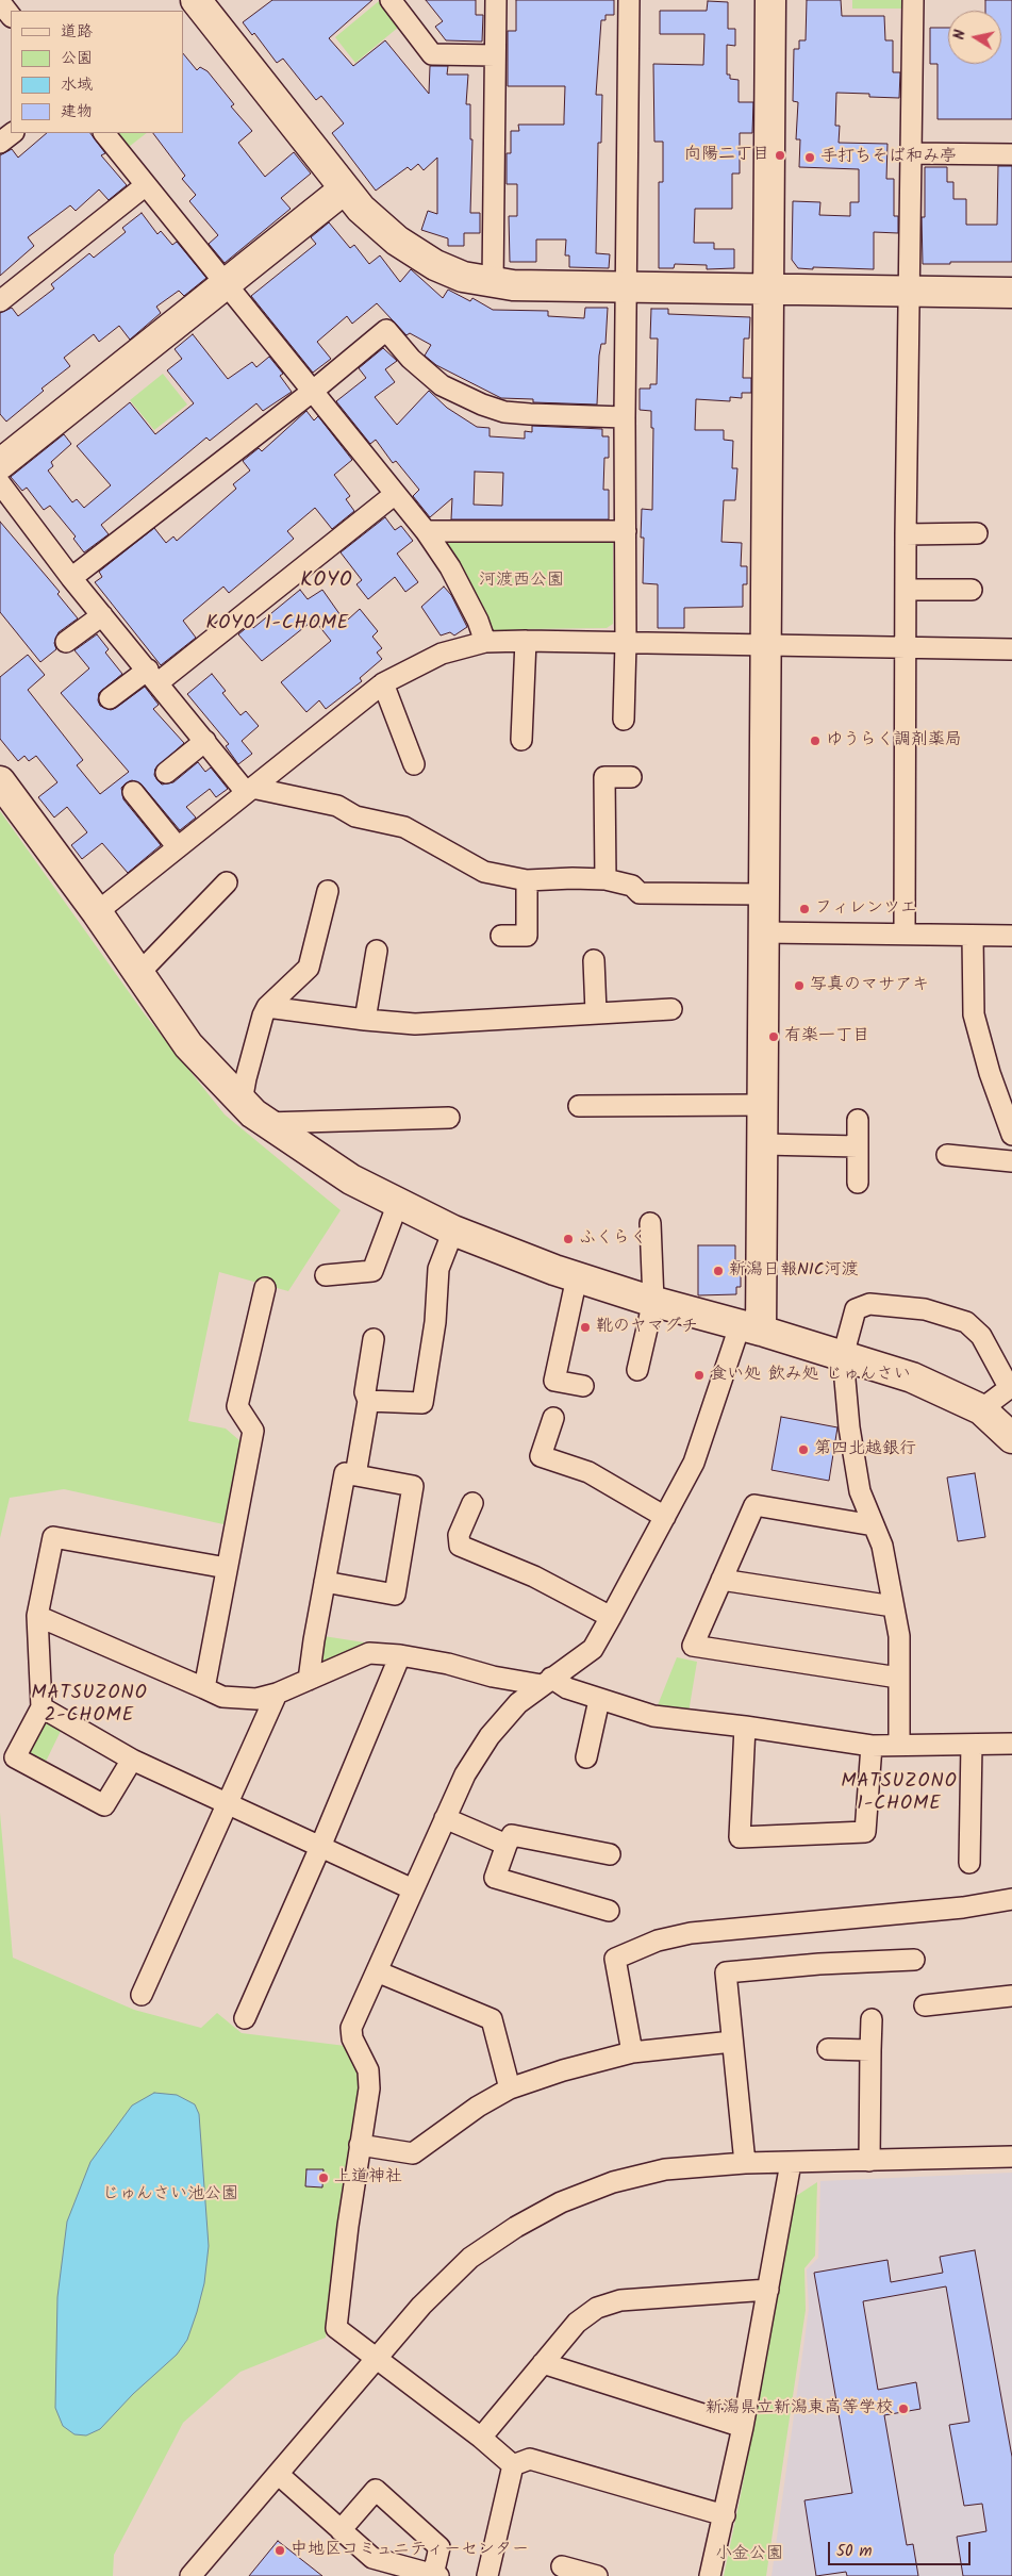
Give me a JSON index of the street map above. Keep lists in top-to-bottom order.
{
  "districts": [
    "KOYO",
    "KOYO 1-CHOME",
    "MATSUZONO 2-CHOME",
    "MATSUZONO 1-CHOME"
  ],
  "parks": ["河渡西公園", "じゅんさい池公園", "小金公園"],
  "places": [
    "向陽二丁目",
    "手打ちそば和み亭",
    "ゆうらく調剤薬局",
    "フィレンツエ",
    "写真のマサアキ",
    "有楽一丁目",
    "ふくらく",
    "新潟日報NIC河渡",
    "靴のヤマグチ",
    "食い処 飲み処 じゅんさい",
    "第四北越銀行",
    "上道神社",
    "新潟県立新潟東高等学校",
    "中地区コミュニティーセンター"
  ],
  "legend": [
    "道路",
    "公園",
    "水域",
    "建物"
  ],
  "scale_bar": "50 m",
  "north": "left"
}
